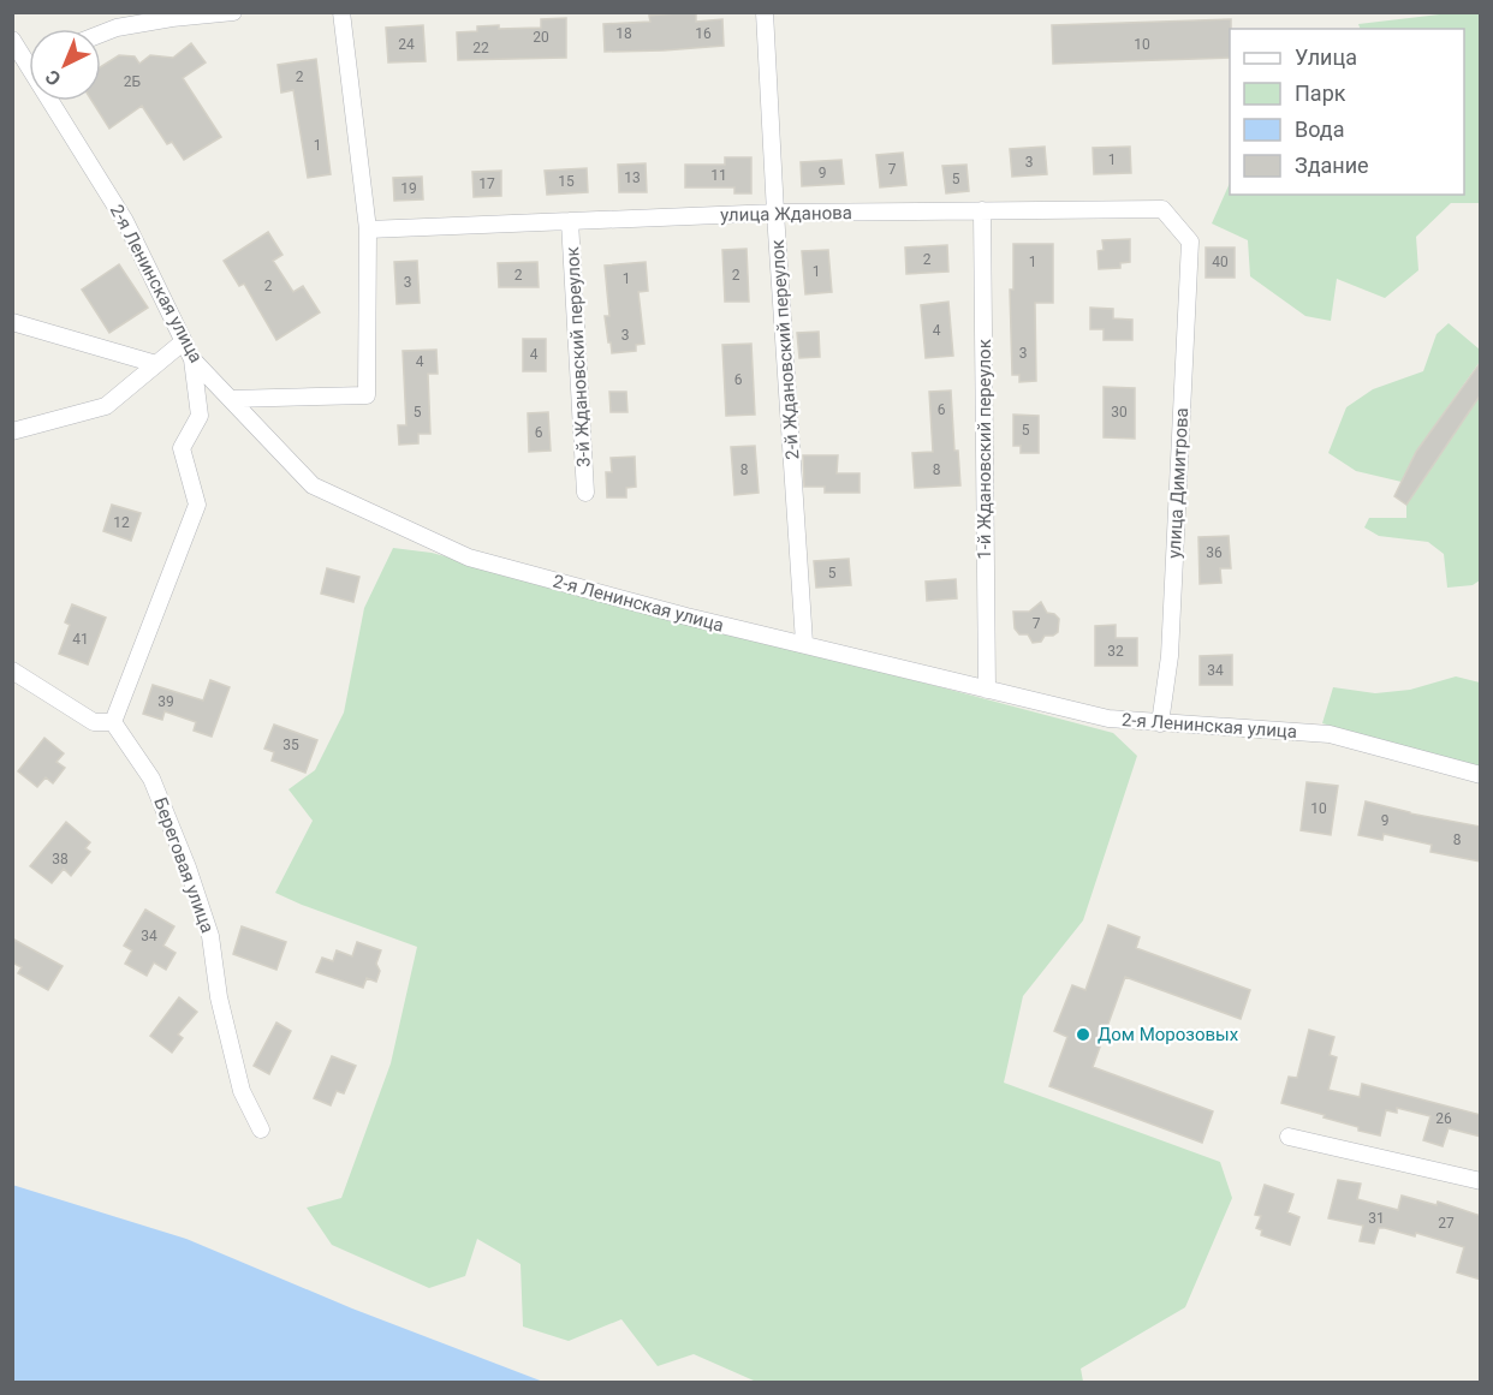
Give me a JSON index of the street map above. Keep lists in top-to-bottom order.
{
  "streets": {
    "street": [
      "улица Жданова",
      "2-я Ленинская улица",
      "2-й Ждановский переулок",
      "3-й Ждановский переулок",
      "1-й Ждановский переулок",
      "улица Димитрова",
      "Береговая улица"
    ]
  },
  "crossings": [
    ["улица Жданова", "2-й Ждановский переулок"],
    ["улица Жданова", "3-й Ждановский переулок"],
    ["улица Жданова", "1-й Ждановский переулок"],
    ["улица Жданова", "улица Димитрова"],
    ["2-я Ленинская улица", "2-й Ждановский переулок"],
    ["2-я Ленинская улица", "1-й Ждановский переулок"],
    ["2-я Ленинская улица", "улица Димитрова"]
  ],
  "places": ["Дом Морозовых"],
  "house_numbers": [
    "18",
    "16",
    "20",
    "24",
    "10",
    "22",
    "2",
    "2Б",
    "1",
    "1",
    "3",
    "7",
    "9",
    "11",
    "13",
    "5",
    "15",
    "17",
    "19",
    "2",
    "1",
    "40",
    "1",
    "2",
    "2",
    "1",
    "3",
    "2",
    "4",
    "3",
    "3",
    "4",
    "4",
    "6",
    "6",
    "5",
    "30",
    "5",
    "6",
    "8",
    "8",
    "12",
    "36",
    "5",
    "7",
    "41",
    "32",
    "34",
    "39",
    "35",
    "10",
    "9",
    "8",
    "38",
    "34",
    "26",
    "31",
    "27"
  ],
  "legend": [
    "Улица",
    "Парк",
    "Вода",
    "Здание"
  ],
  "north": "bottom left"
}
